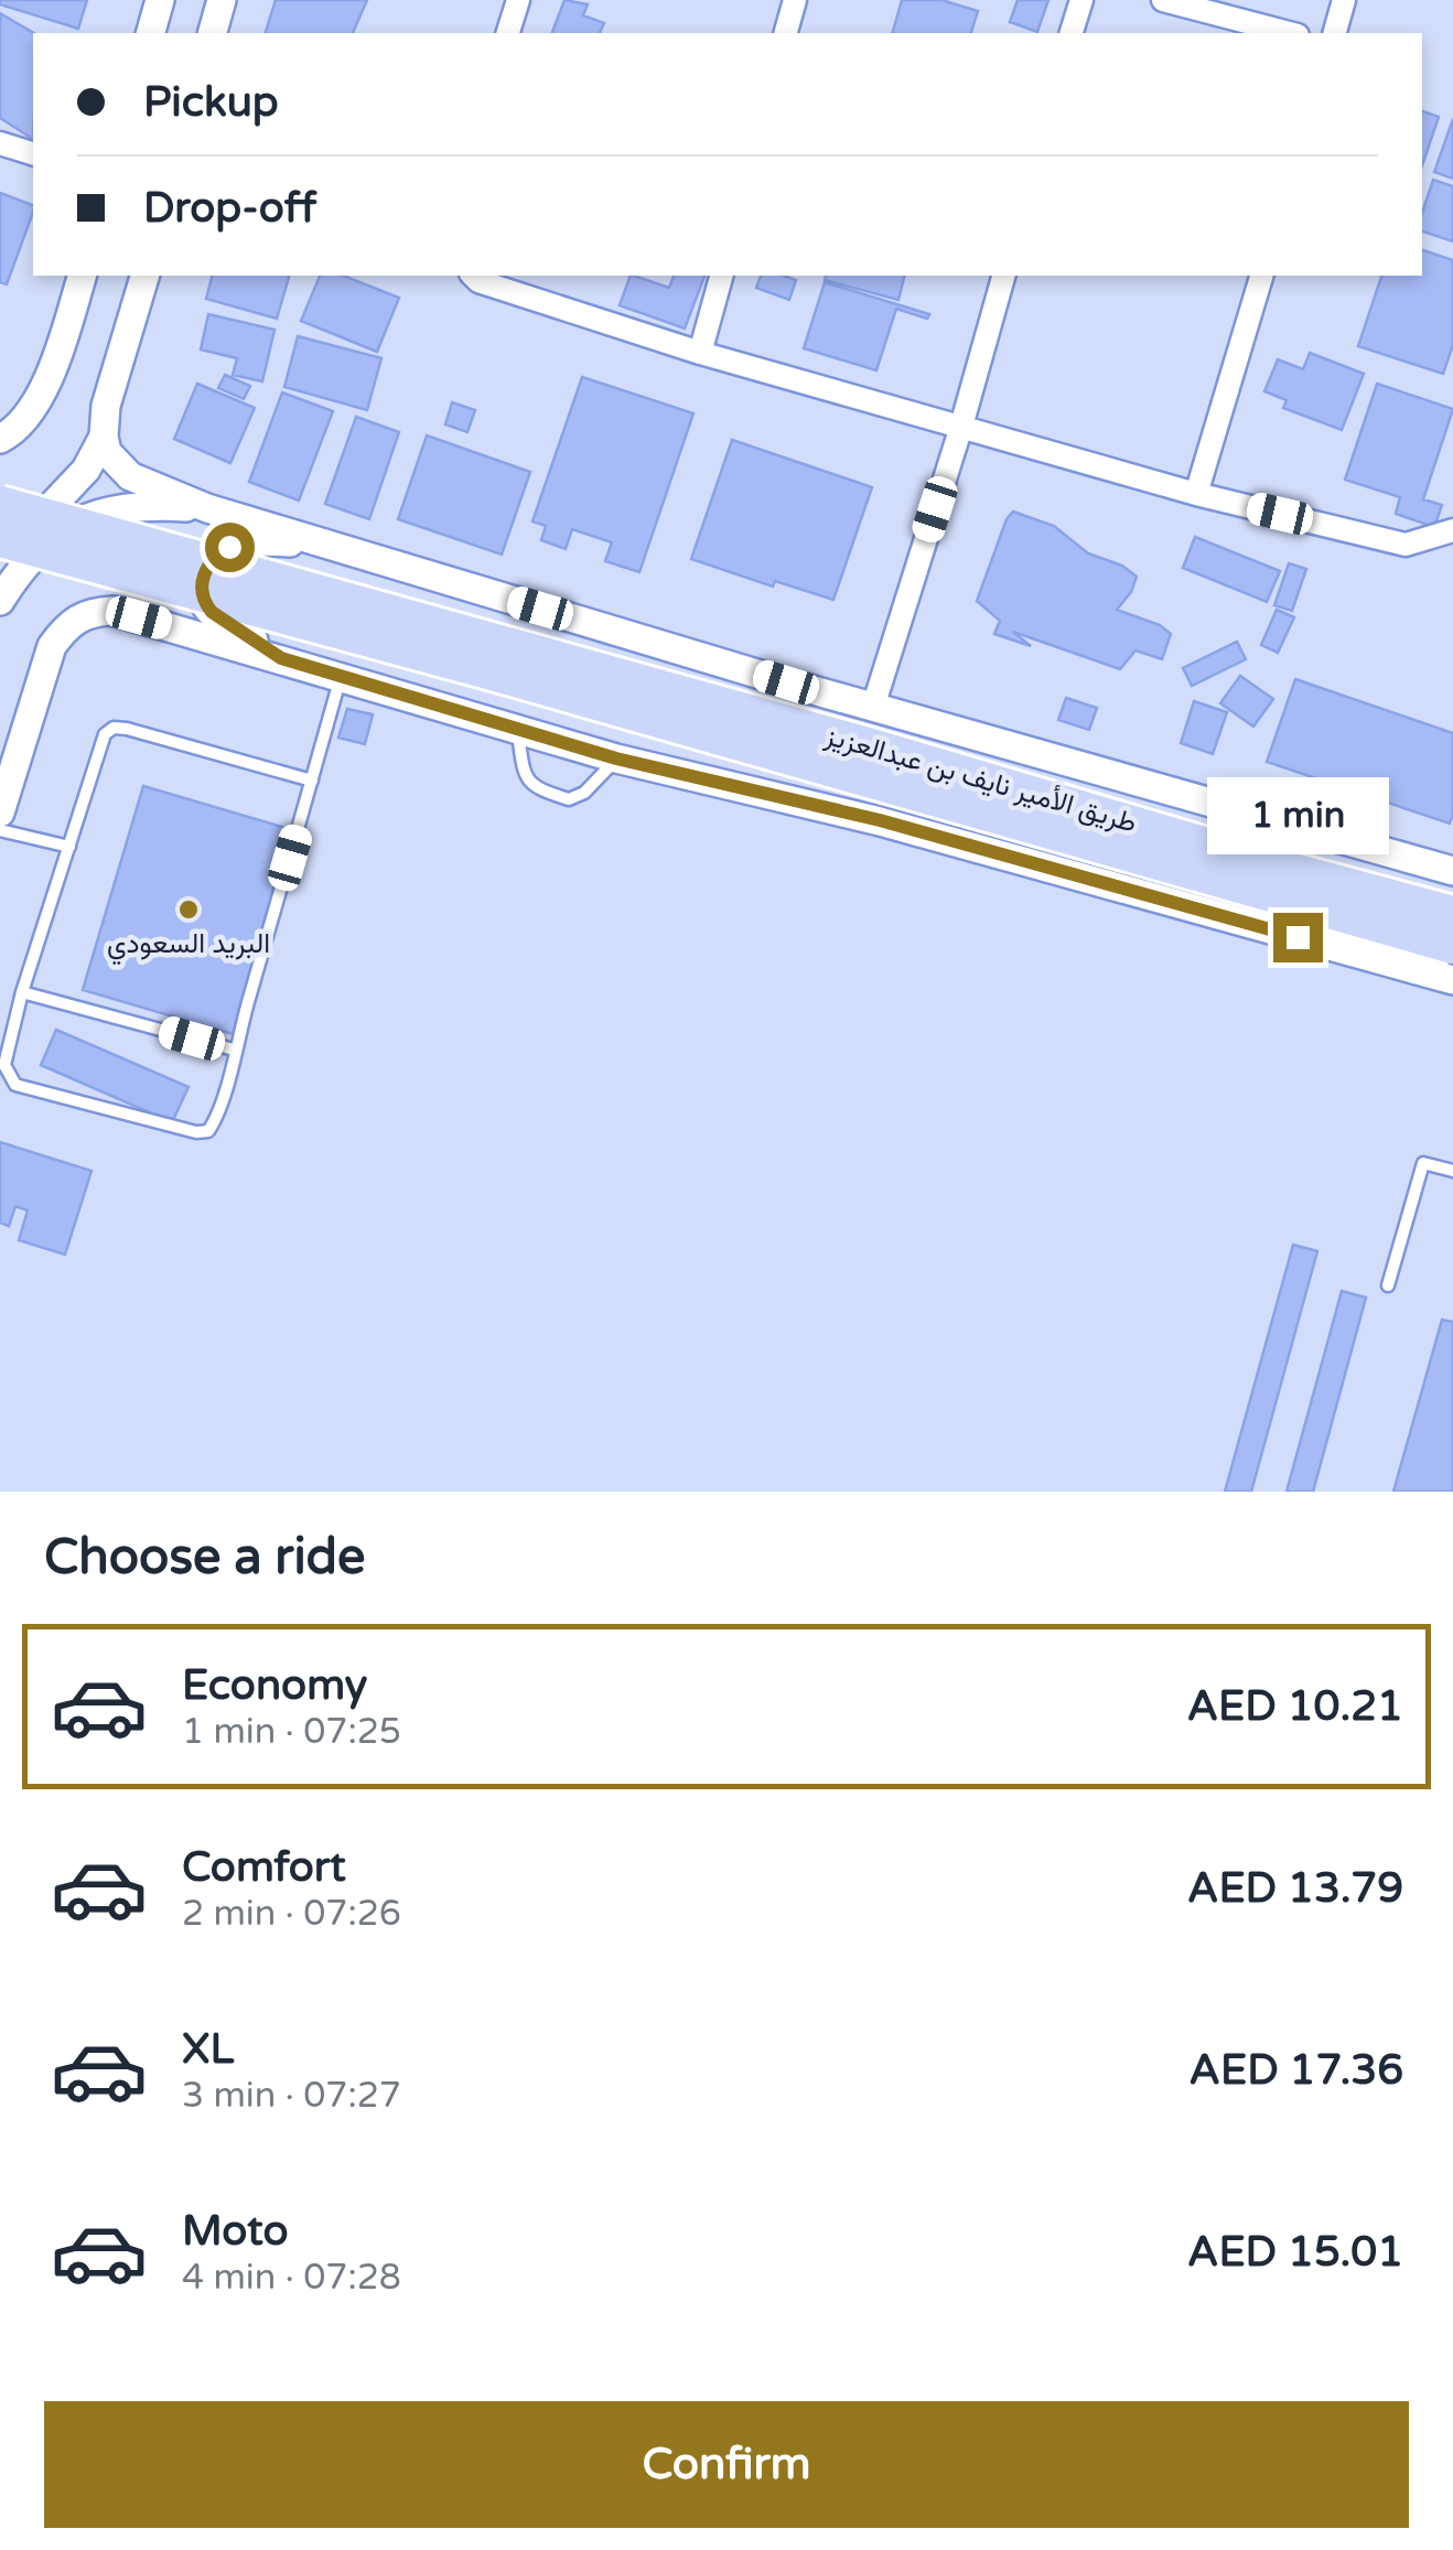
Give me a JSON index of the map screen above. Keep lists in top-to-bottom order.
{
  "streets": {
    "main road": ["طريق الأمير نايف بن عبدالعزيز"]
  },
  "places": ["البريد السعودي"],
  "page": {
    "banner": ["Pickup", "Drop-off"],
    "bubble": "1 min",
    "heading": "Choose a ride",
    "list": [
      {
        "name": "Economy",
        "note": "1 min · 07:25",
        "value": "AED 10.21"
      },
      {
        "name": "Comfort",
        "note": "2 min · 07:26",
        "value": "AED 13.79"
      },
      {
        "name": "XL",
        "note": "3 min · 07:27",
        "value": "AED 17.36"
      },
      {
        "name": "Moto",
        "note": "4 min · 07:28",
        "value": "AED 15.01"
      }
    ],
    "buttons": "Confirm"
  }
}
